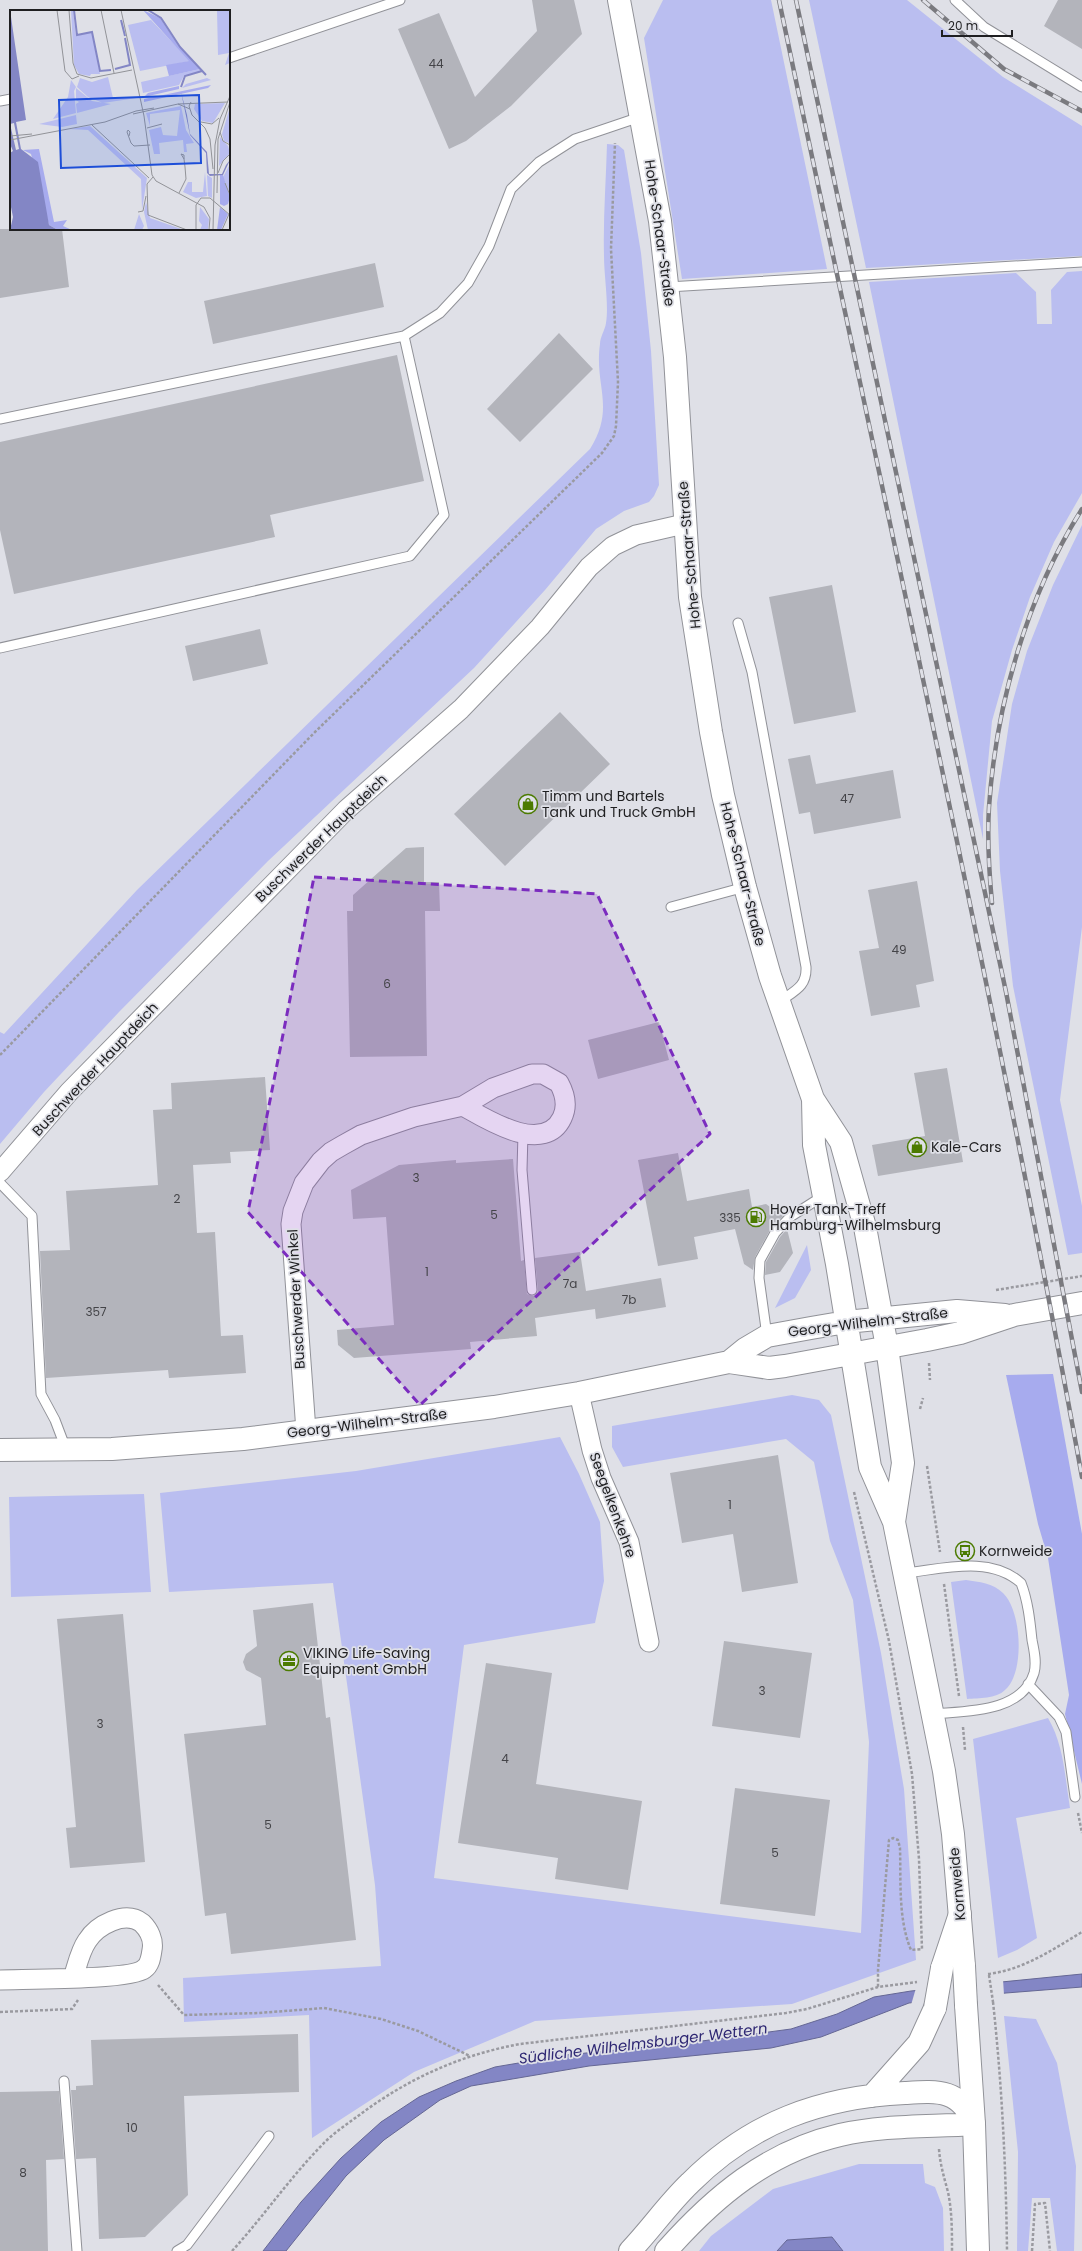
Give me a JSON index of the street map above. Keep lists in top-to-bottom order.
{
  "streets": {
    "main road": ["Hohe-Schaar-Straße", "Georg-Wilhelm-Straße", "Kornweide"],
    "street": ["Buschwerder Hauptdeich", "Buschwerder Winkel", "Seegelkenkehre"]
  },
  "crossings": [
    ["Hohe-Schaar-Straße", "Buschwerder Hauptdeich"],
    ["Hohe-Schaar-Straße", "Georg-Wilhelm-Straße"],
    ["Hohe-Schaar-Straße", "Kornweide"],
    ["Buschwerder Winkel", "Georg-Wilhelm-Straße"],
    ["Georg-Wilhelm-Straße", "Seegelkenkehre"],
    ["Georg-Wilhelm-Straße", "Kornweide"]
  ],
  "water": ["Südliche Wilhelmsburger Wettern"],
  "places": {
    "shop": ["Timm und Bartels Tank und Truck GmbH", "Kale-Cars"],
    "fuel station": ["Hoyer Tank-Treff Hamburg-Wilhelmsburg"],
    "bus stop": ["Kornweide"],
    "office": ["VIKING Life-Saving Equipment GmbH"]
  },
  "house_numbers": [
    "44",
    "47",
    "49",
    "6",
    "3",
    "2",
    "5",
    "335",
    "1",
    "7a",
    "7b",
    "357",
    "1",
    "3",
    "3",
    "4",
    "5",
    "5",
    "10",
    "8"
  ],
  "scale_bar": "20 m"
}
